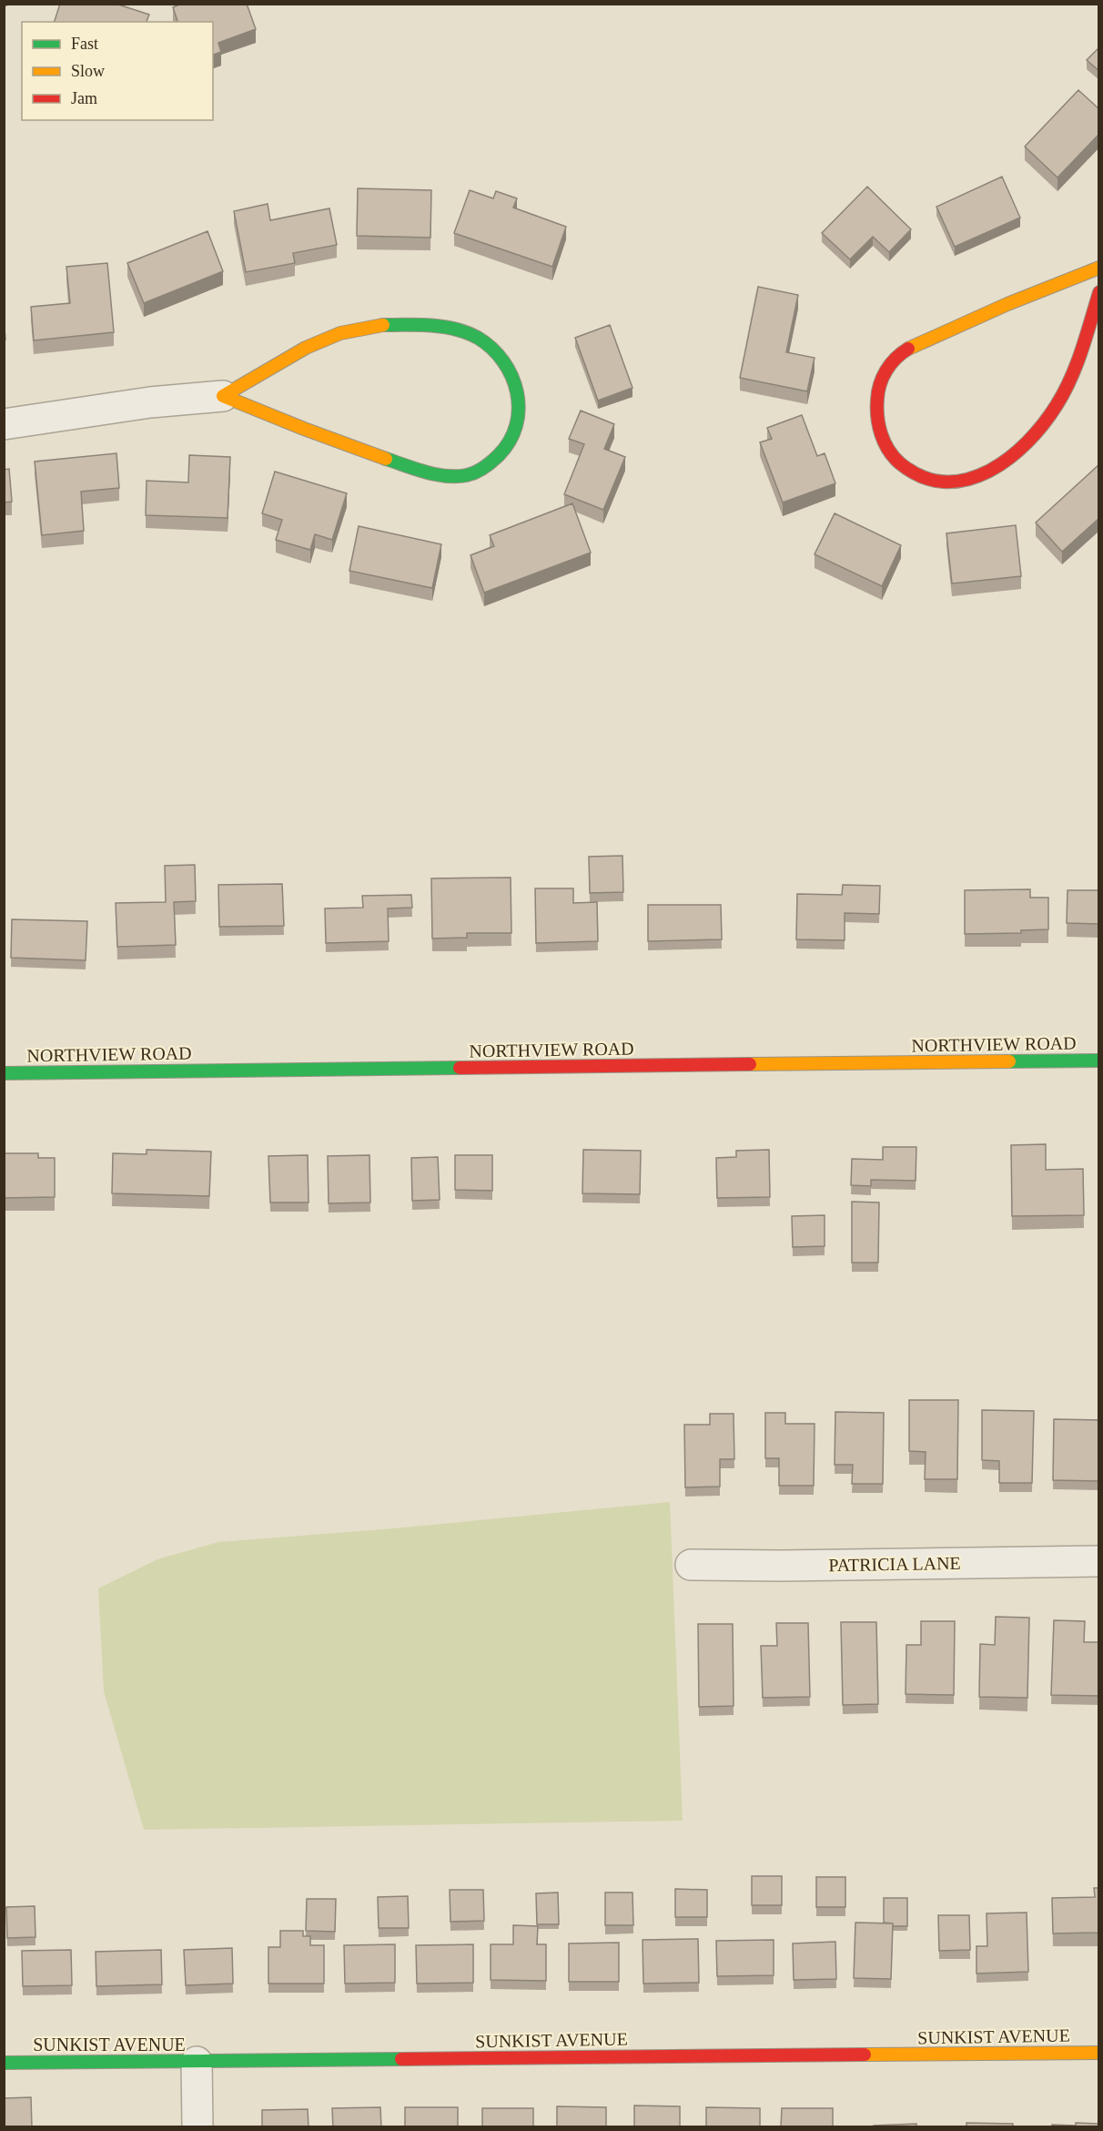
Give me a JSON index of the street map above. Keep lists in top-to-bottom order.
{
  "streets": {
    "street": ["NORTHVIEW ROAD", "PATRICIA LANE", "SUNKIST AVENUE"]
  },
  "legend": ["Fast", "Slow", "Jam"]
}
